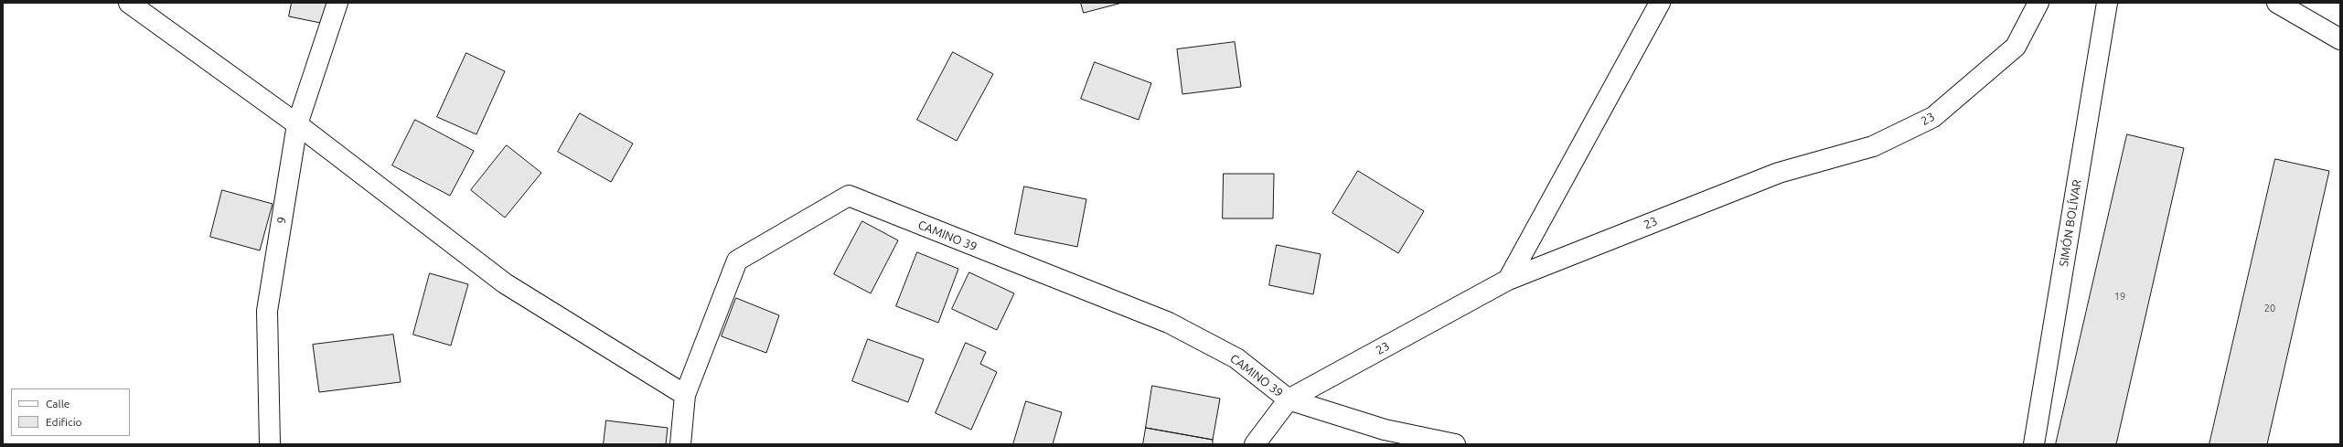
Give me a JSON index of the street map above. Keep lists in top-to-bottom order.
{
  "streets": {
    "street": [
      "23",
      "9",
      "SIMÓN BOLÍVAR",
      "CAMINO 39"
    ]
  },
  "crossings": [
    ["23", "CAMINO 39"]
  ],
  "house_numbers": ["19", "20"],
  "legend": ["Calle", "Edificio"]
}
